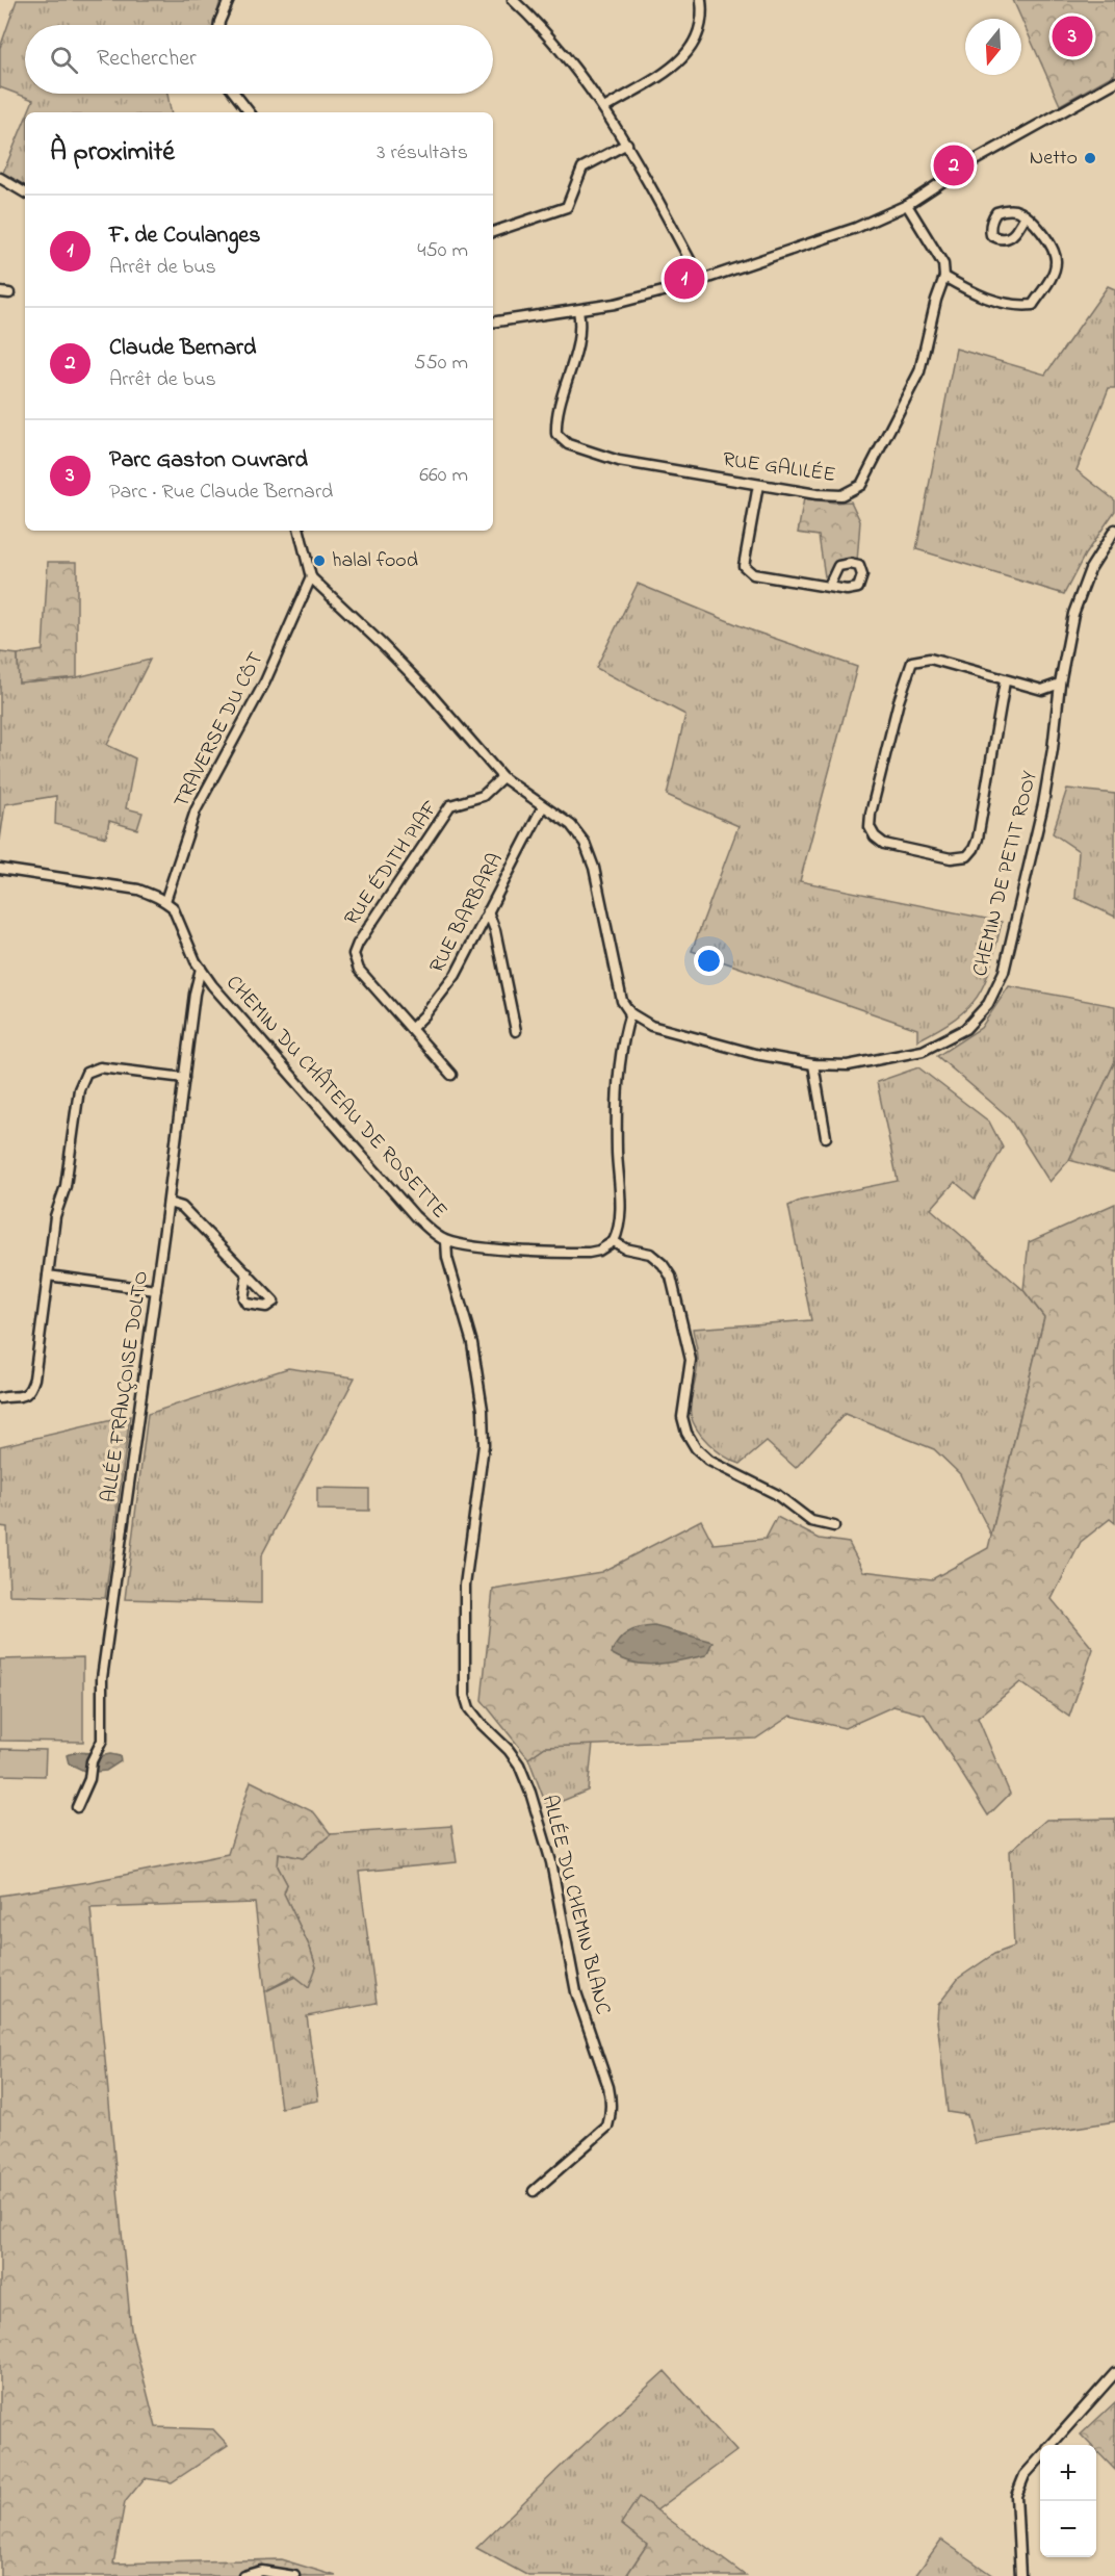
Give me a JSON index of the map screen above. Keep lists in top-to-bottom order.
{
  "streets": {
    "street": [
      "RUE GALILÉE",
      "TRAVERSE DU CÔT",
      "RUE ÉDITH PIAF",
      "CHEMIN DE PETIT ROOY",
      "RUE BARBARA",
      "CHEMIN DU CHÂTEAU DE ROSETTE",
      "ALLÉE FRANÇOISE DOLTO",
      "ALLÉE DU CHEMIN BLANC"
    ]
  },
  "crossings": [
    ["TRAVERSE DU CÔT", "CHEMIN DU CHÂTEAU DE ROSETTE"],
    ["RUE ÉDITH PIAF", "RUE BARBARA"],
    ["CHEMIN DU CHÂTEAU DE ROSETTE", "ALLÉE FRANÇOISE DOLTO"],
    ["CHEMIN DU CHÂTEAU DE ROSETTE", "ALLÉE DU CHEMIN BLANC"]
  ],
  "places": ["Netto", "halal food"],
  "north": "bottom",
  "page": {
    "pins": ["3", "2", "1"],
    "search": "Rechercher",
    "heading": ["À proximité", "3 résultats"],
    "list": [
      {
        "mark": "1",
        "name": "F. de Coulanges",
        "note": "Arrêt de bus",
        "value": "450 m"
      },
      {
        "mark": "2",
        "name": "Claude Bernard",
        "note": "Arrêt de bus",
        "value": "550 m"
      },
      {
        "mark": "3",
        "name": "Parc Gaston Ouvrard",
        "note": "Parc · Rue Claude Bernard",
        "value": "660 m"
      }
    ],
    "map_buttons": ["+", "−"]
  }
}
